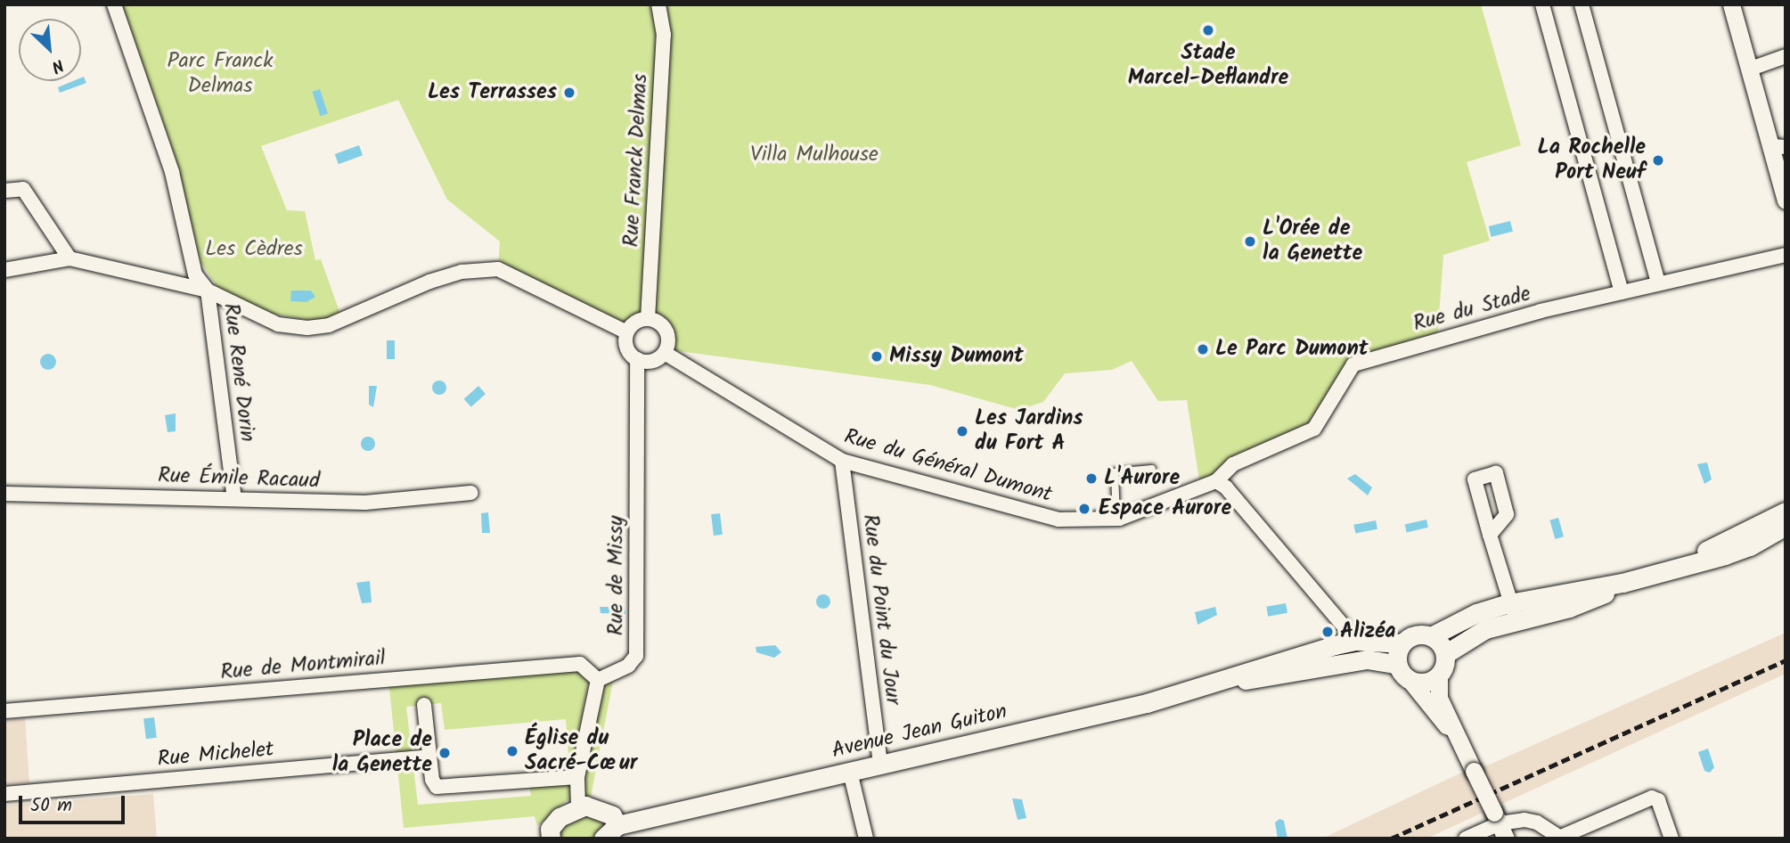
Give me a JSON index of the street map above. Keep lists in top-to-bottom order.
{
  "streets": {
    "main road": ["Avenue Jean Guiton"],
    "street": [
      "Rue Franck Delmas",
      "Rue du Stade",
      "Rue René Dorin",
      "Rue du Général Dumont",
      "Rue Émile Racaud",
      "Rue de Missy",
      "Rue du Point du Jour",
      "Rue de Montmirail",
      "Rue Michelet"
    ]
  },
  "crossings": [
    ["Rue Franck Delmas", "Rue du Général Dumont"],
    ["Rue Franck Delmas", "Rue de Missy"],
    ["Rue du Stade", "Rue du Général Dumont"],
    ["Rue René Dorin", "Rue Émile Racaud"],
    ["Rue du Général Dumont", "Rue de Missy"],
    ["Rue du Général Dumont", "Rue du Point du Jour"],
    ["Rue de Missy", "Rue de Montmirail"],
    ["Rue du Point du Jour", "Avenue Jean Guiton"]
  ],
  "parks": ["Parc Franck Delmas", "Villa Mulhouse", "Les Cèdres"],
  "places": [
    "Stade Marcel-Deflandre",
    "Les Terrasses",
    "La Rochelle Port Neuf",
    "L'Orée de la Genette",
    "Le Parc Dumont",
    "Missy Dumont",
    "Les Jardins du Fort A",
    "L'Aurore",
    "Espace Aurore",
    "Alizéa",
    "Église du Sacré-Cœur",
    "Place de la Genette"
  ],
  "scale_bar": "50 m",
  "north": "bottom right"
}
